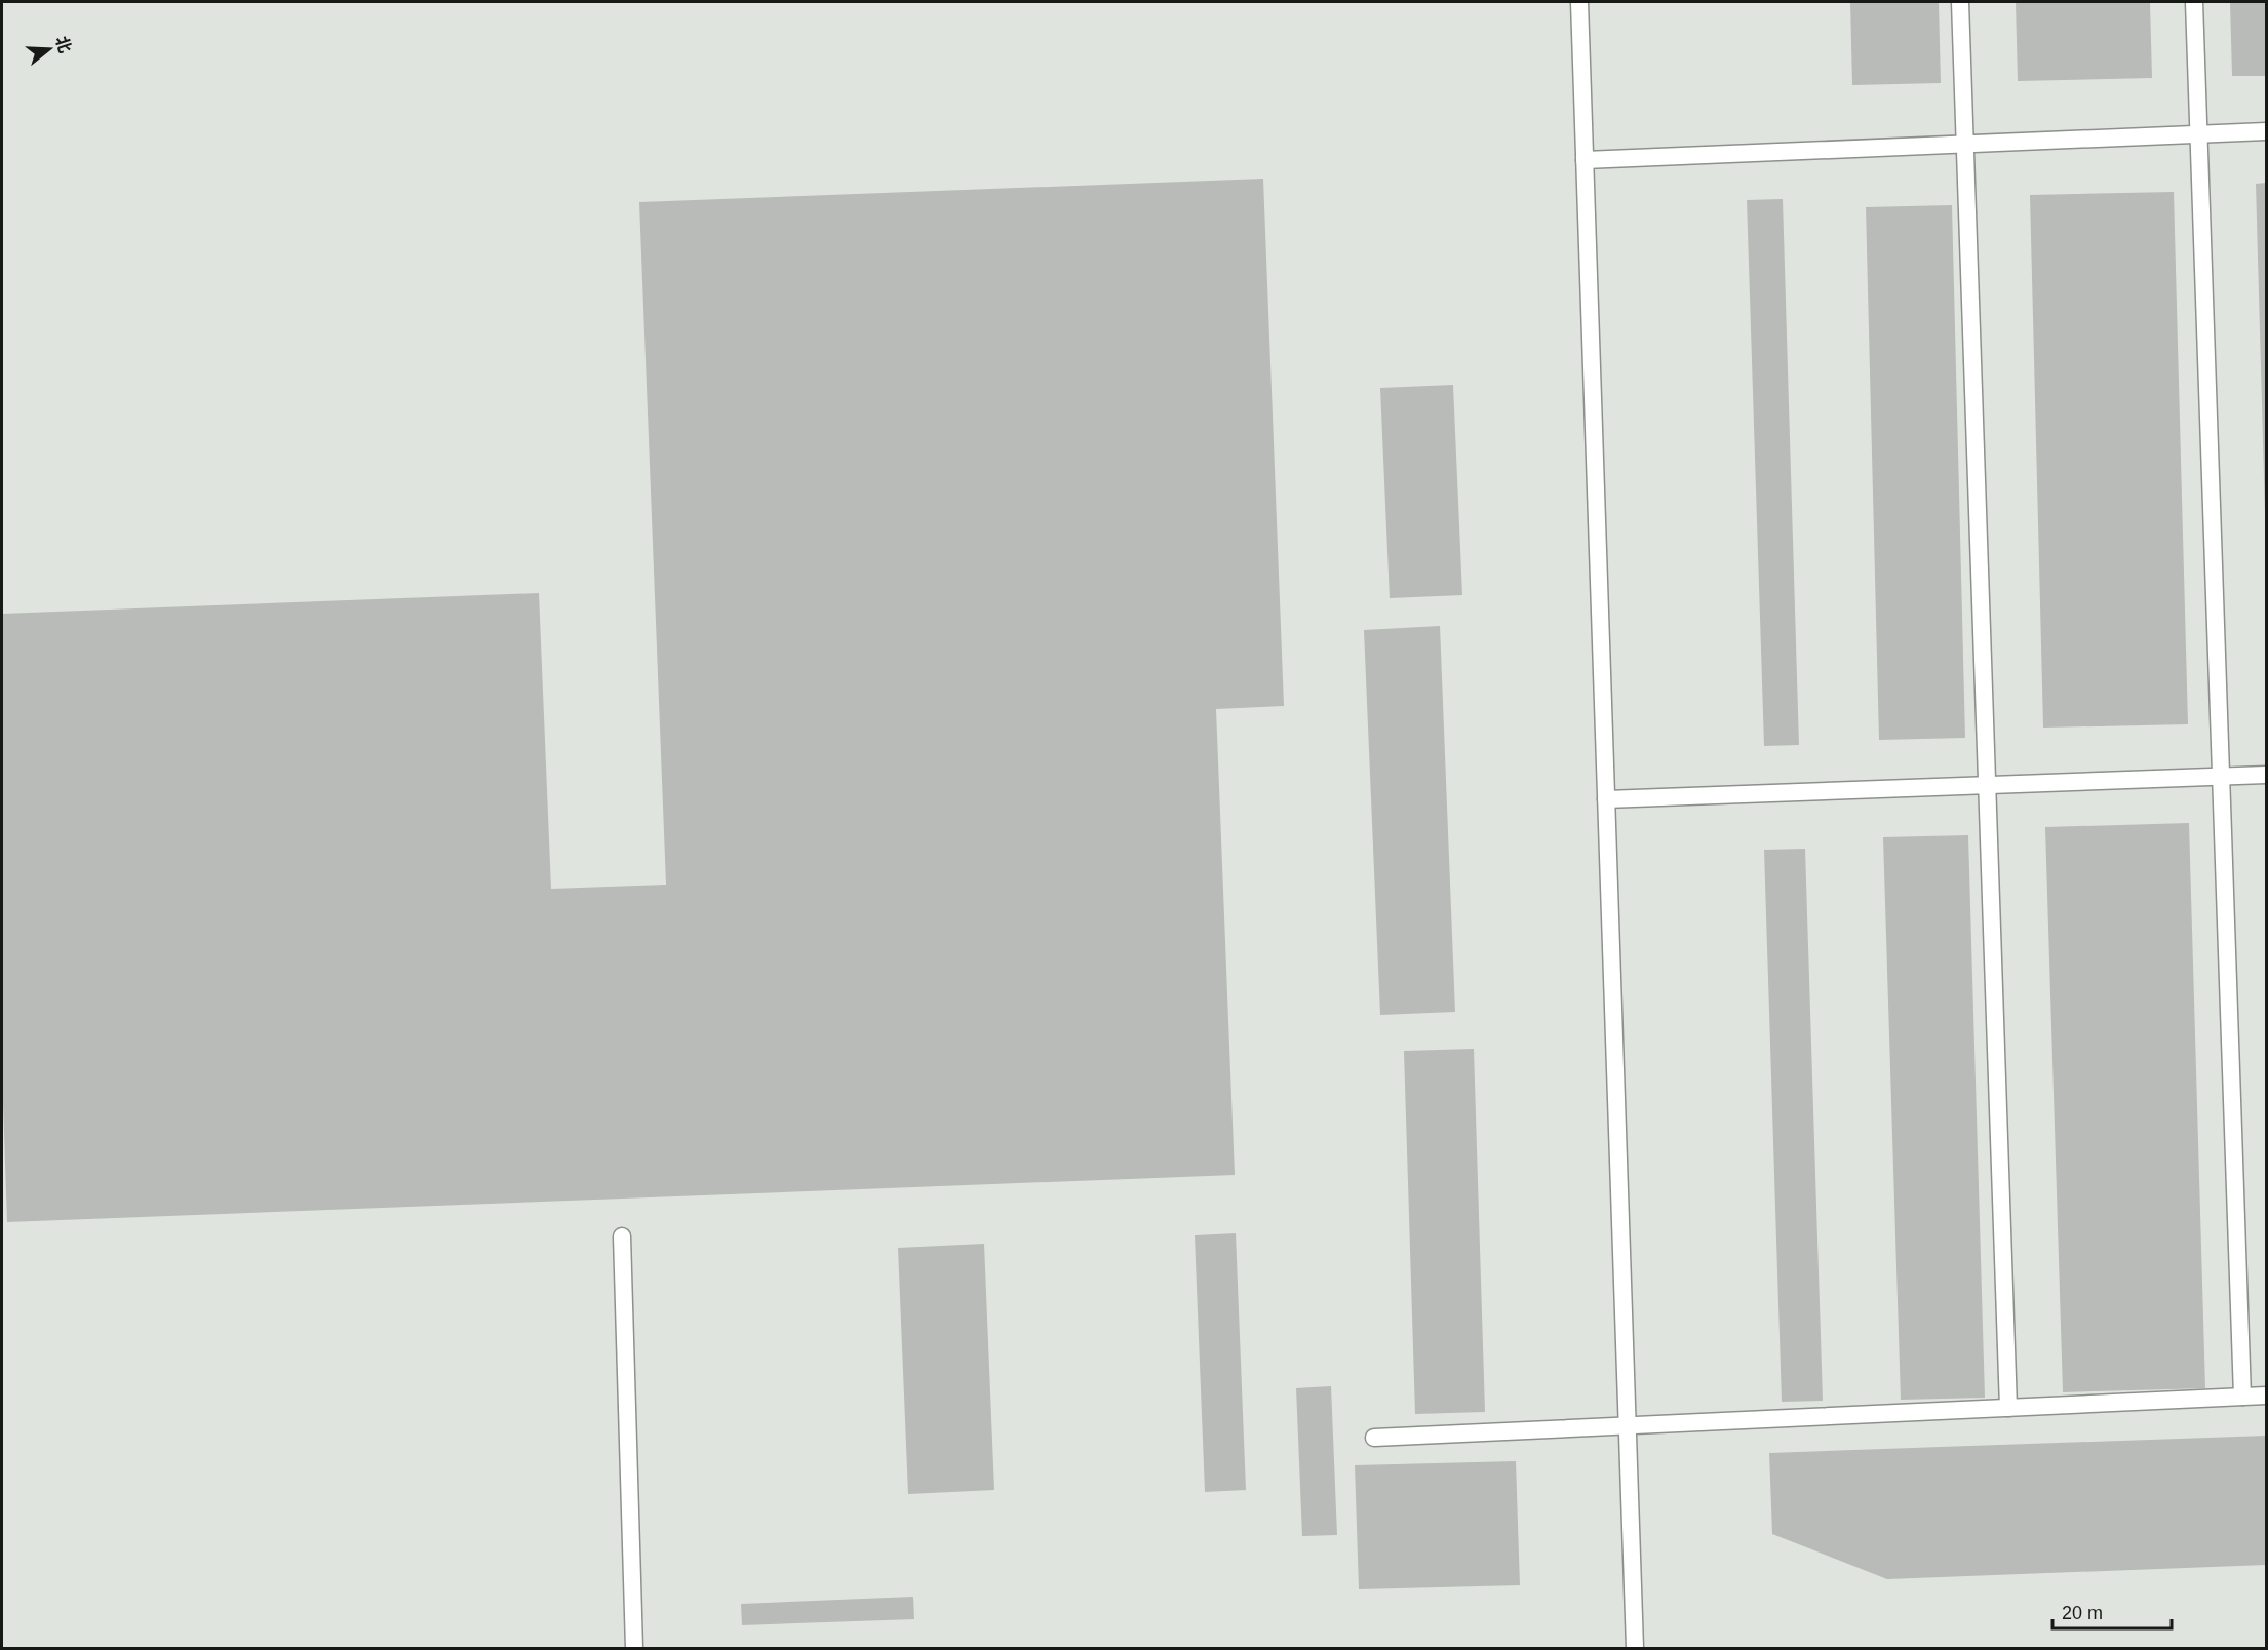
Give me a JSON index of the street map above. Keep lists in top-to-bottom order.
{
  "scale_bar": "20 m",
  "north": "right"
}
